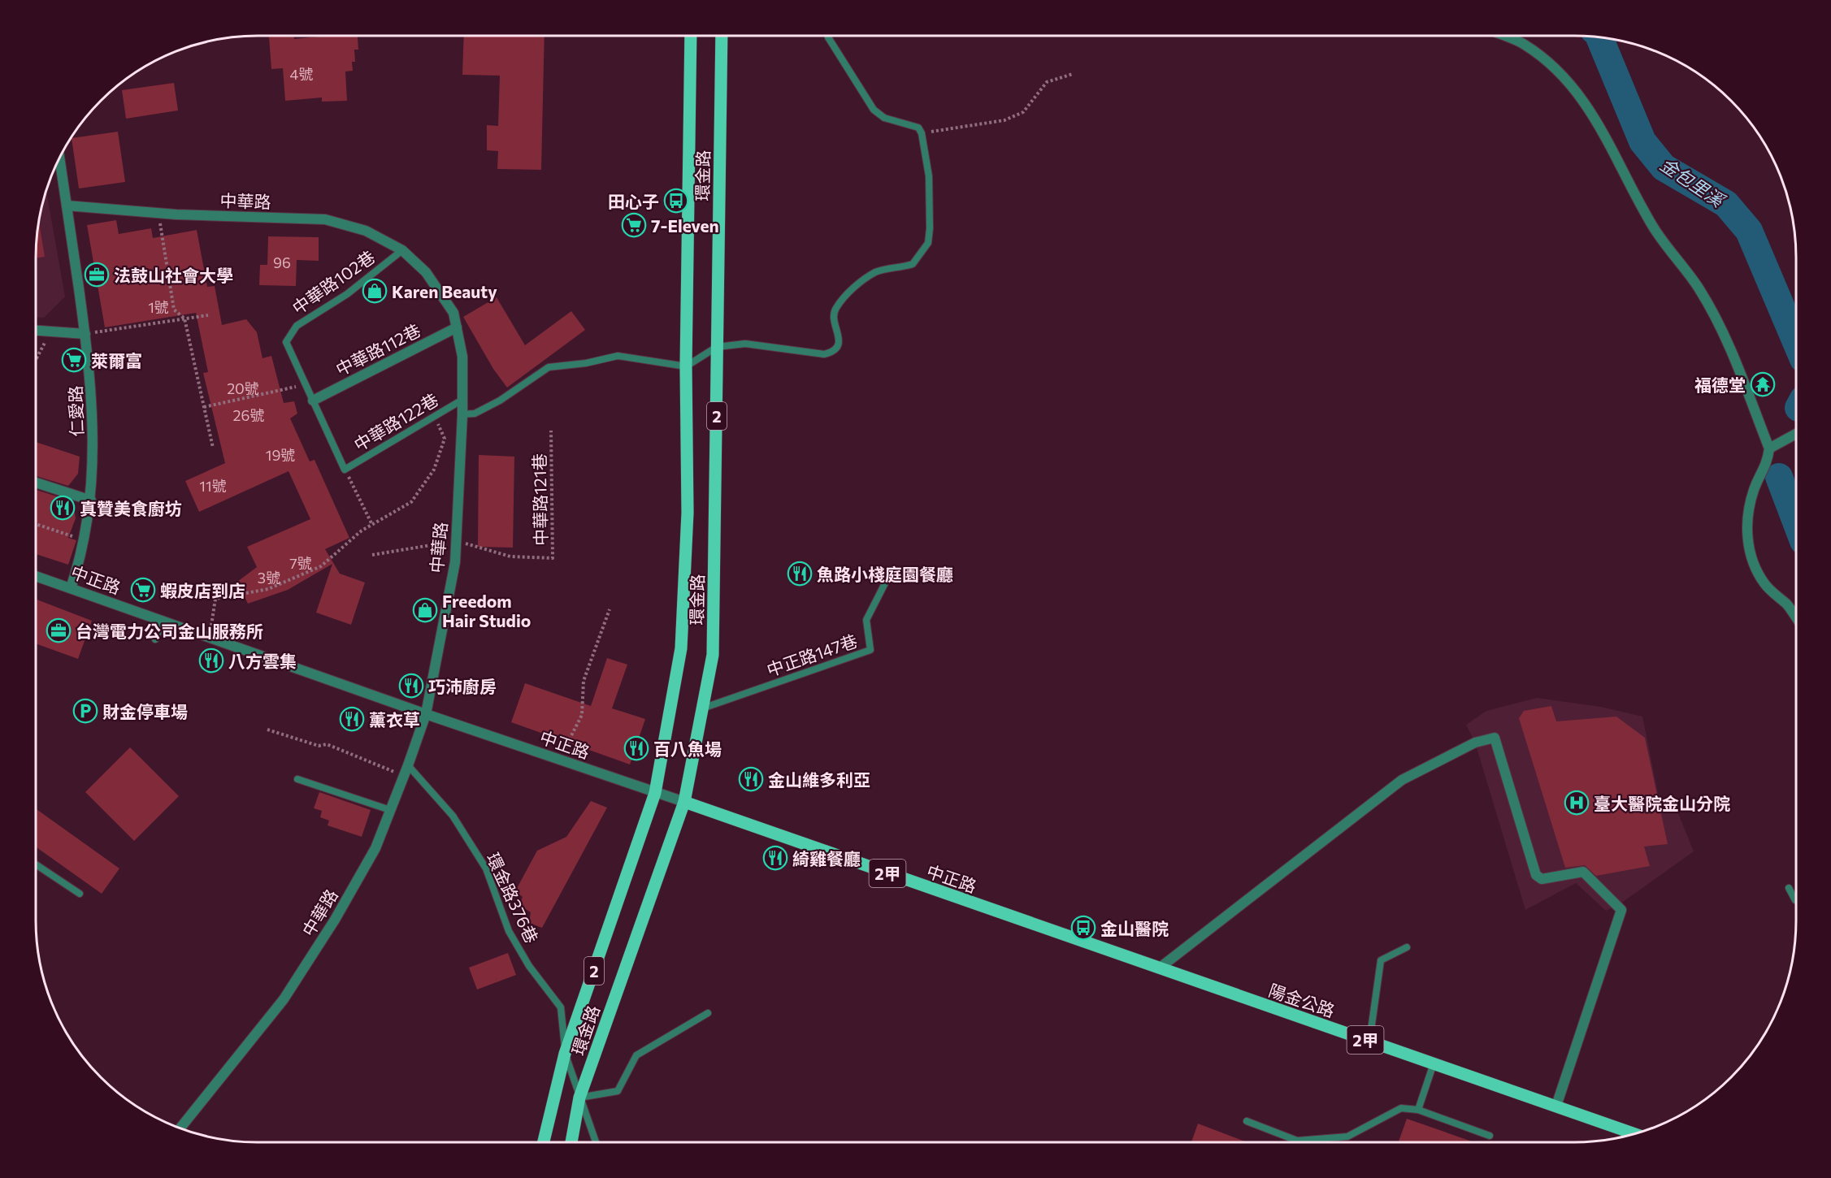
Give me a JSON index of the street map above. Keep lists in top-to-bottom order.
{
  "streets": {
    "main road": [
      "環金路",
      "2",
      "中正路",
      "2甲",
      "陽金公路"
    ],
    "street": ["中華路", "中華路112巷", "仁愛路"],
    "lane": [
      "中華路102巷",
      "中華路122巷",
      "中正路147巷",
      "環金路376巷"
    ],
    "path": ["中華路121巷"]
  },
  "crossings": [
    ["環金路", "中正路"],
    ["環金路", "中正路147巷"],
    ["環金路", "環金路376巷"],
    ["中華路", "中華路102巷"],
    ["中華路", "中華路112巷"],
    ["中華路", "仁愛路"],
    ["中華路", "中華路122巷"],
    ["中華路", "中華路121巷"],
    ["中華路", "中正路"],
    ["中華路", "環金路376巷"],
    ["仁愛路", "中正路"],
    ["中正路", "陽金公路"]
  ],
  "water": ["金包里溪"],
  "places": {
    "bus stop": ["田心子", "金山醫院"],
    "supermarket": ["7-Eleven", "萊爾富", "蝦皮店到店"],
    "office": ["法鼓山社會大學", "台灣電力公司金山服務所"],
    "shop": ["Karen Beauty", "Freedom Hair Studio"],
    "temple": ["福德堂"],
    "restaurant": [
      "真贊美食廚坊",
      "魚路小棧庭園餐廳",
      "八方雲集",
      "巧沛廚房",
      "薰衣草",
      "百八魚場",
      "金山維多利亞",
      "綺雞餐廳"
    ],
    "parking": ["財金停車場"],
    "hospital": ["臺大醫院金山分院"]
  },
  "house_numbers": [
    "4號",
    "96",
    "1號",
    "20號",
    "26號",
    "19號",
    "11號",
    "7號",
    "3號"
  ]
}
